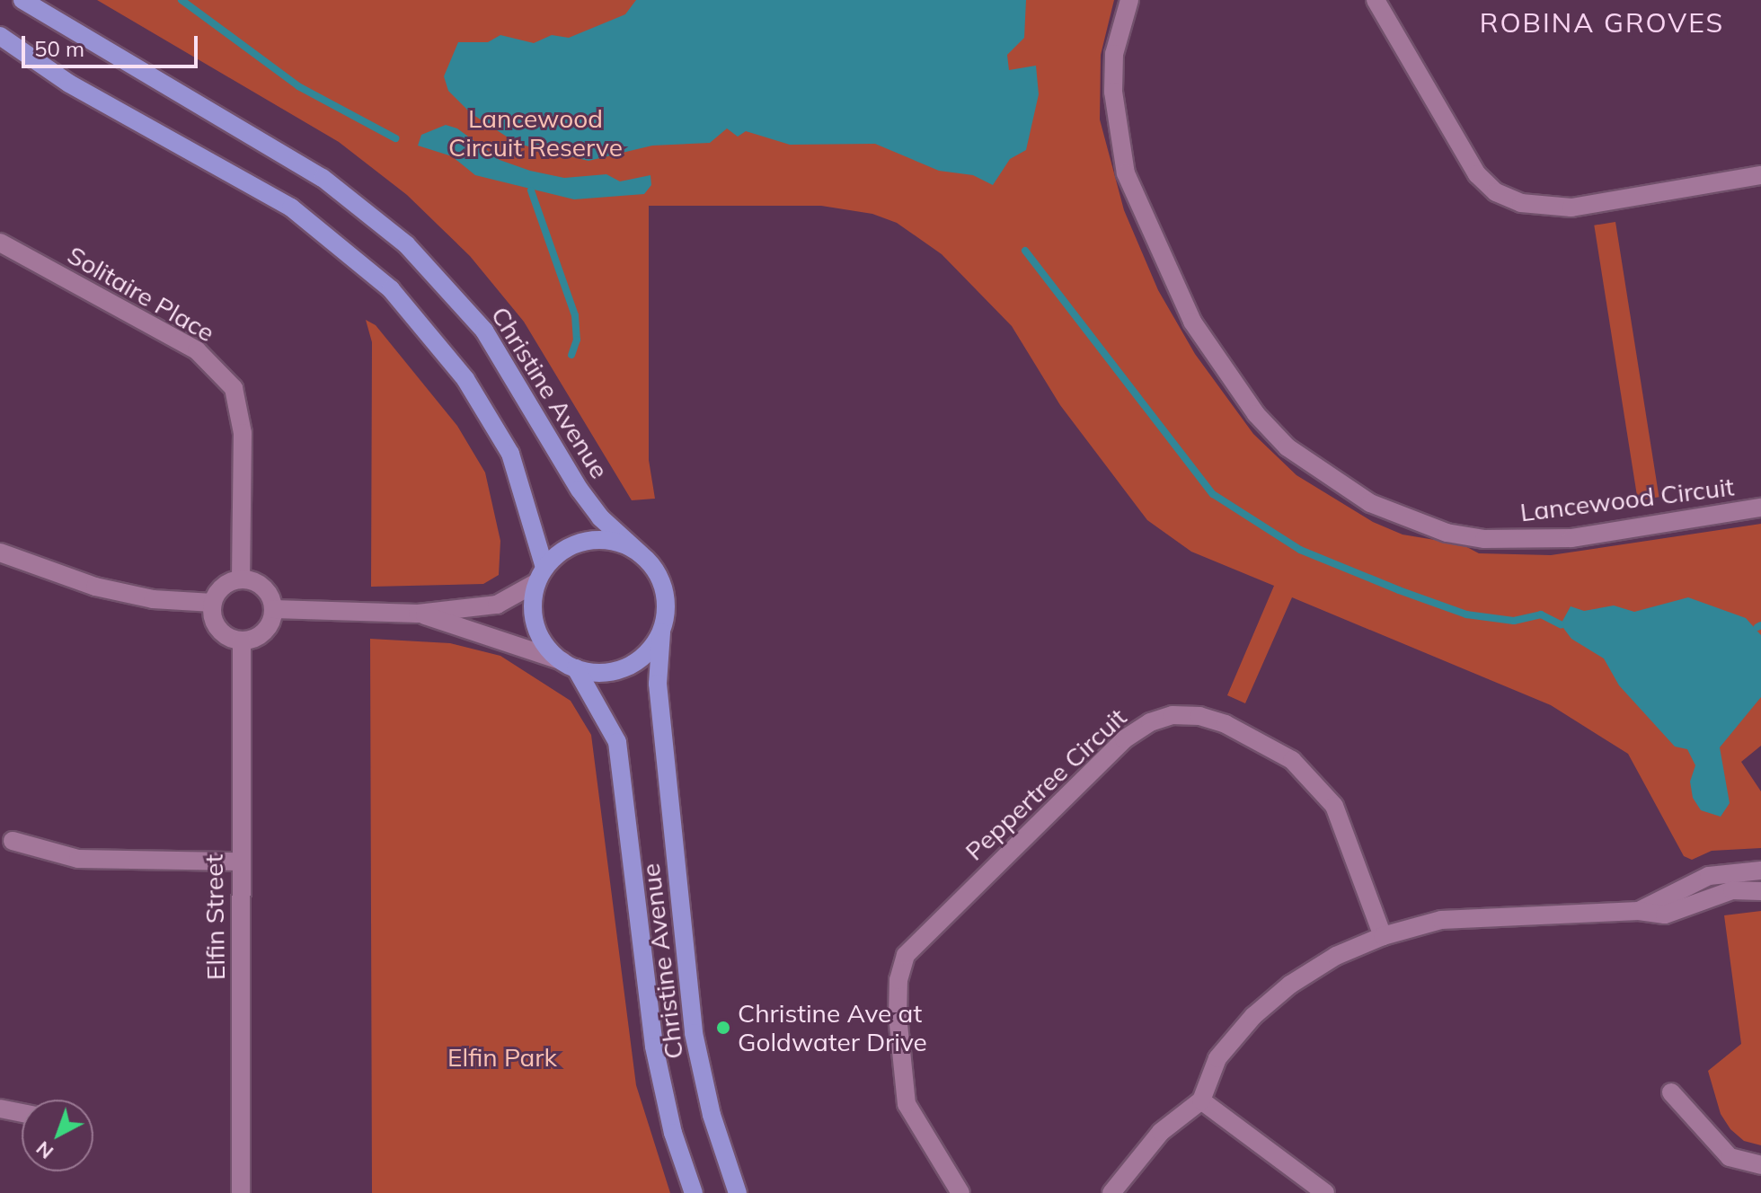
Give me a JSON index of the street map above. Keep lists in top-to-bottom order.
{
  "streets": {
    "main road": ["Christine Avenue"],
    "street": [
      "Solitaire Place",
      "Lancewood Circuit",
      "Peppertree Circuit",
      "Elfin Street"
    ]
  },
  "crossings": [
    ["Solitaire Place", "Elfin Street"]
  ],
  "districts": ["ROBINA GROVES"],
  "parks": ["Lancewood Circuit Reserve", "Elfin Park"],
  "places": ["Christine Ave at Goldwater Drive"],
  "scale_bar": "50 m",
  "north": "bottom left"
}
